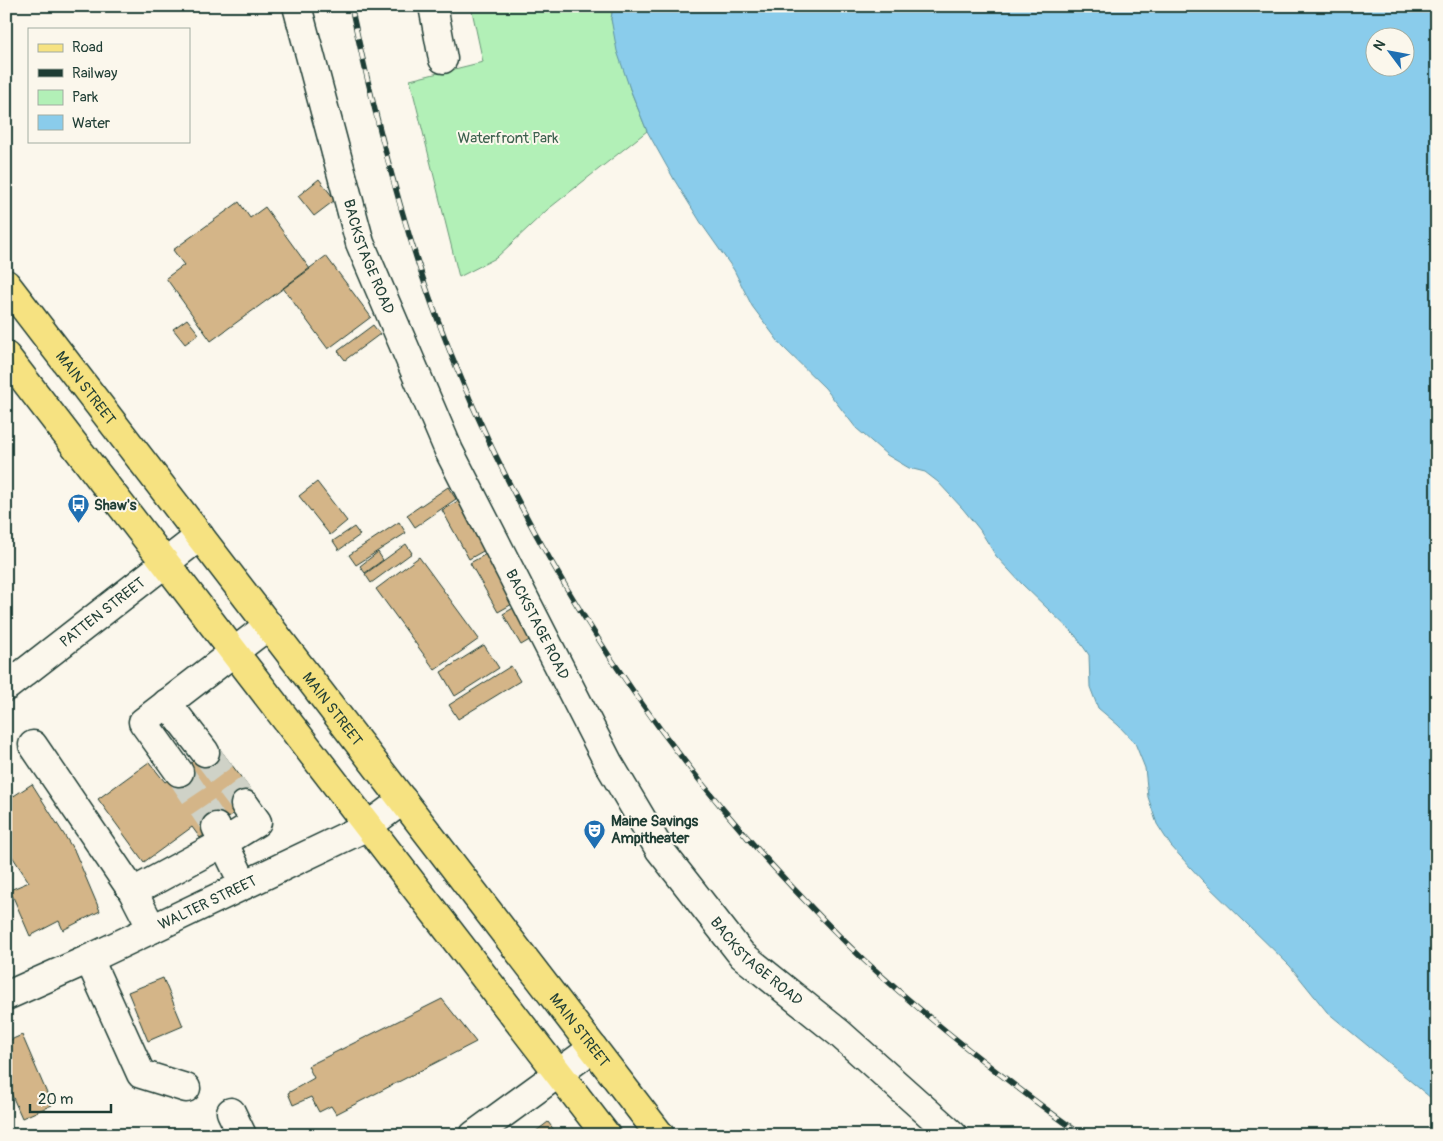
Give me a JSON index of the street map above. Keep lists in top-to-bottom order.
{
  "streets": {
    "main road": ["MAIN STREET"],
    "street": ["BACKSTAGE ROAD", "PATTEN STREET", "WALTER STREET"]
  },
  "crossings": [
    ["MAIN STREET", "PATTEN STREET"],
    ["MAIN STREET", "WALTER STREET"]
  ],
  "parks": ["Waterfront Park"],
  "places": {
    "bus stop": ["Shaw's"],
    "theatre": ["Maine Savings Ampitheater"]
  },
  "legend": [
    "Road",
    "Railway",
    "Park",
    "Water"
  ],
  "scale_bar": "20 m",
  "north": "top left"
}
